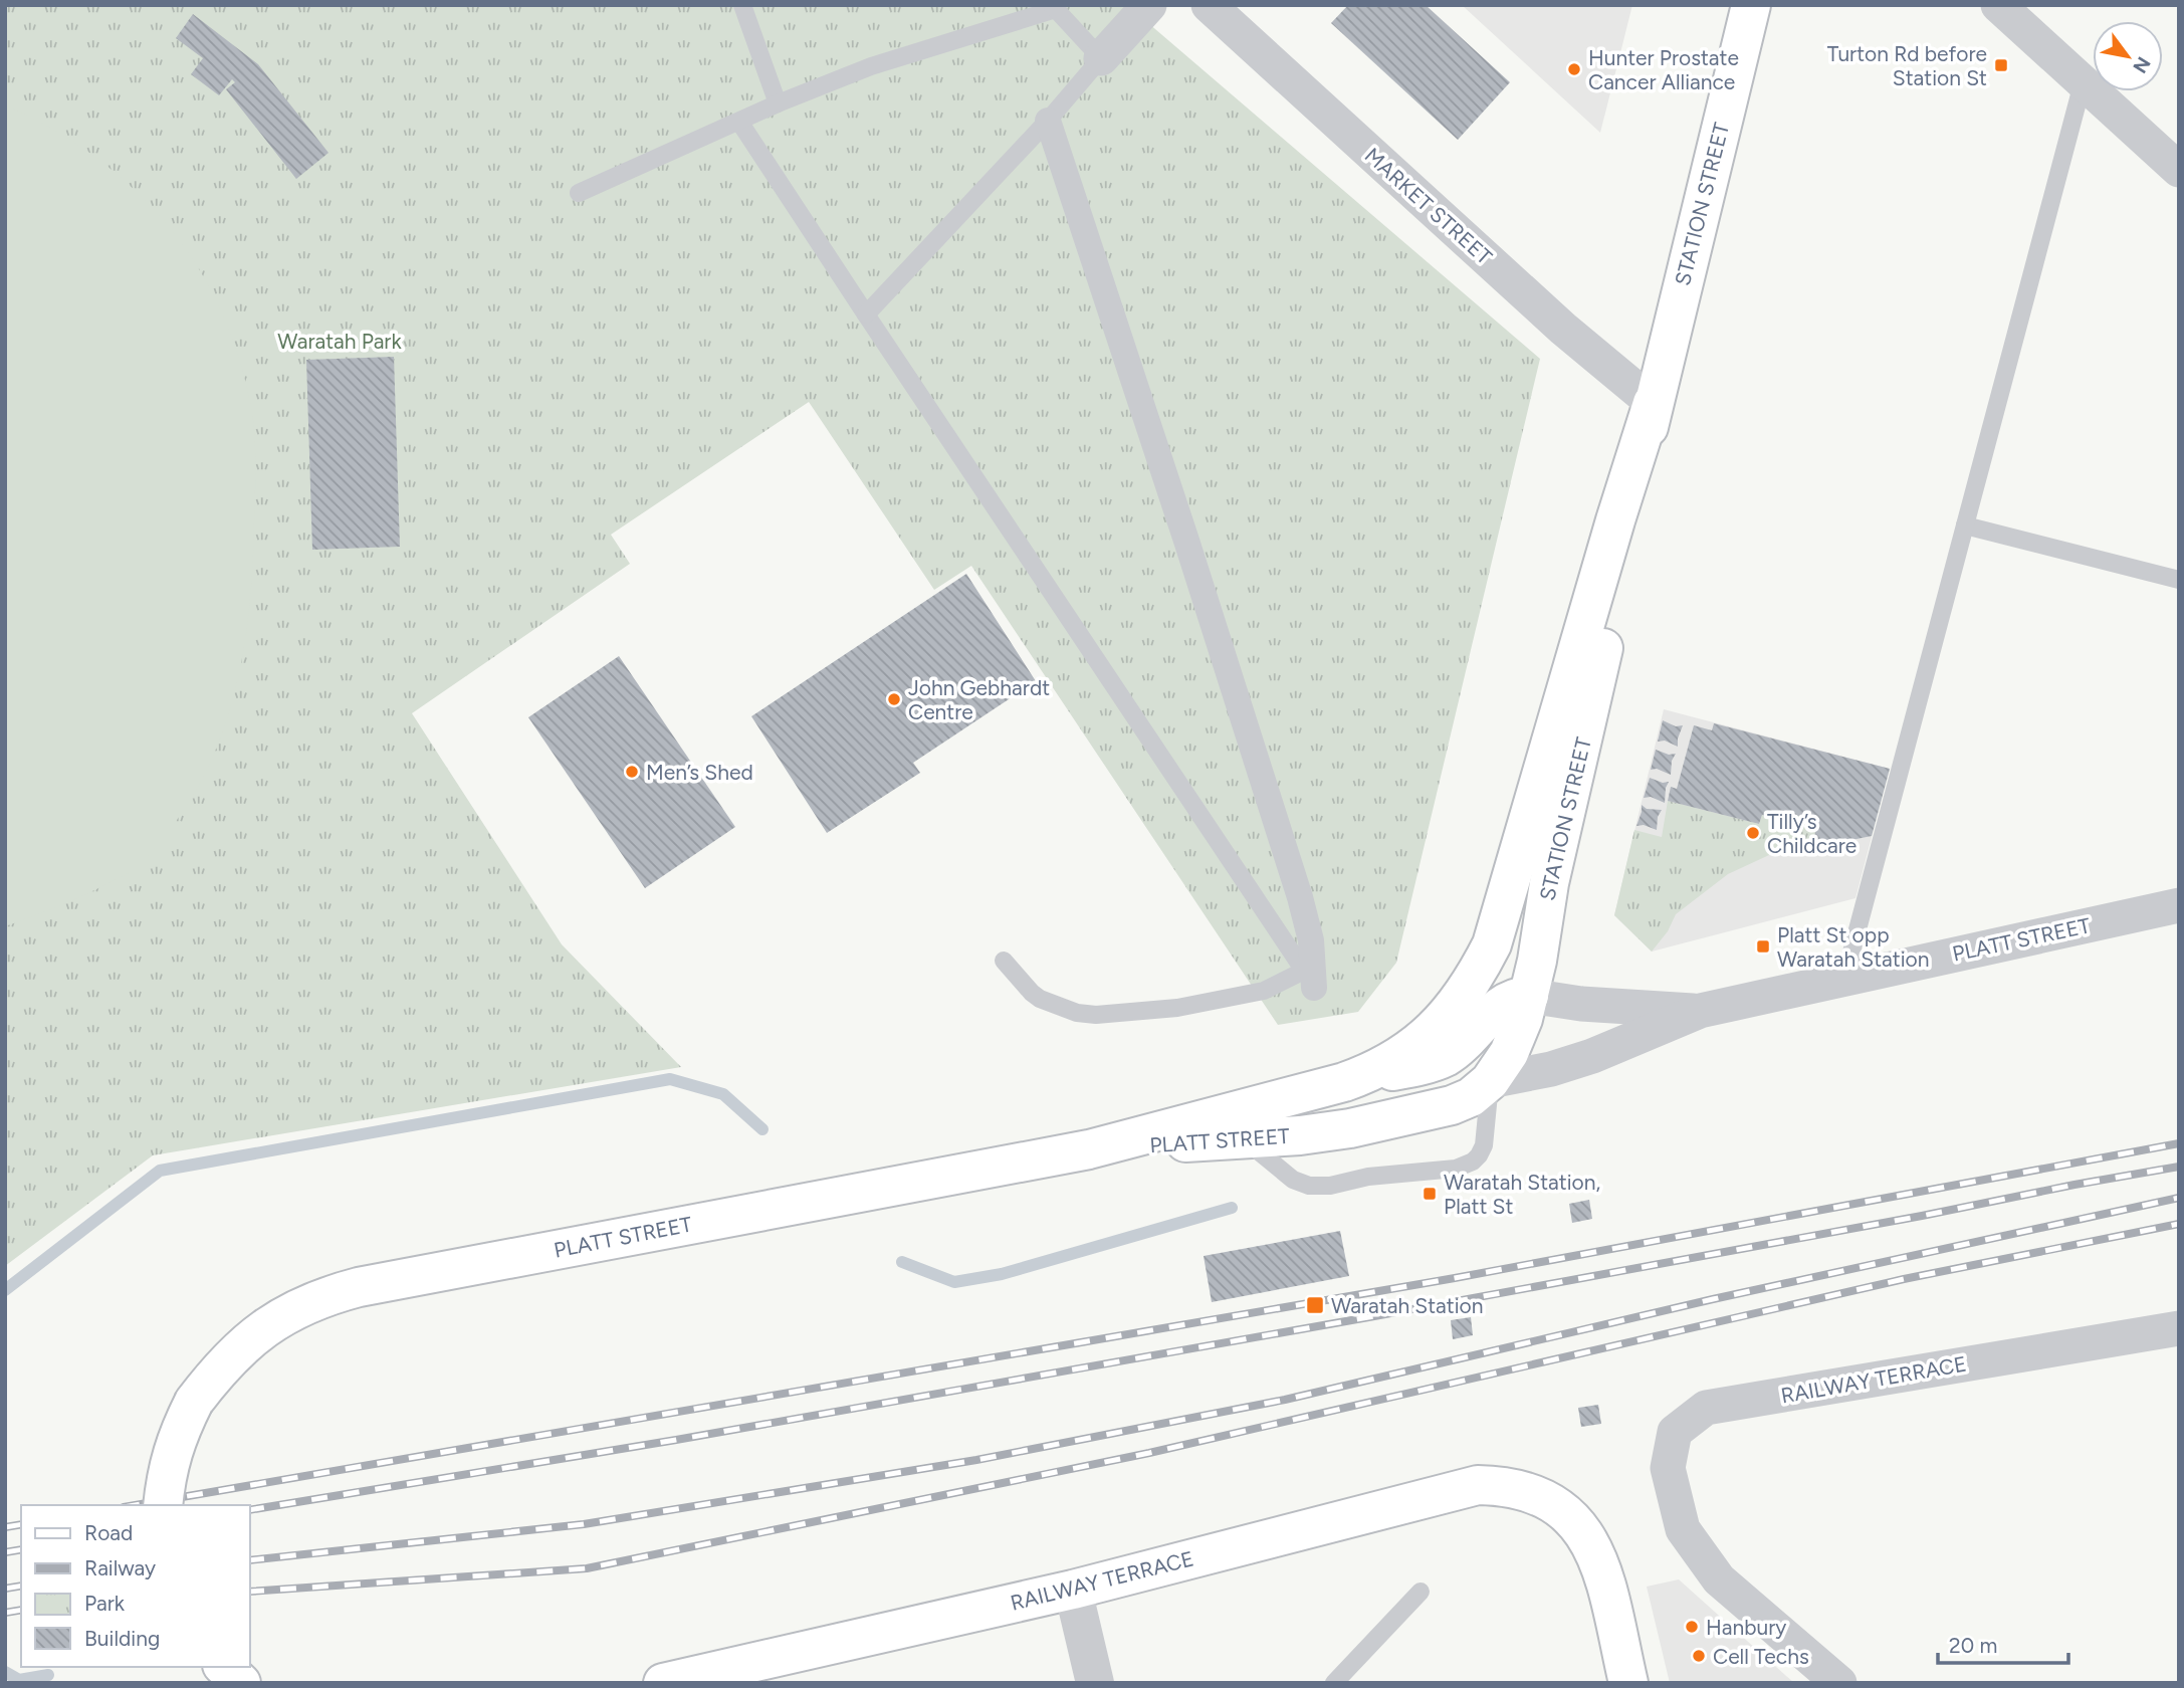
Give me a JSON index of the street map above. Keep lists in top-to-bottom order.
{
  "streets": {
    "main road": ["STATION STREET", "PLATT STREET", "RAILWAY TERRACE"],
    "street": ["MARKET STREET"]
  },
  "crossings": [
    ["STATION STREET", "MARKET STREET"],
    ["STATION STREET", "PLATT STREET"]
  ],
  "parks": ["Waratah Park"],
  "places": {
    "transit": [
      "Turton Rd before Station St",
      "Platt St opp Waratah Station",
      "Waratah Station, Platt St",
      "Waratah Station"
    ],
    "other": [
      "Hunter Prostate Cancer Alliance",
      "John Gebhardt Centre",
      "Men’s Shed",
      "Tilly’s Childcare",
      "Hanbury",
      "Cell Techs"
    ]
  },
  "legend": [
    "Road",
    "Railway",
    "Park",
    "Building"
  ],
  "scale_bar": "20 m",
  "north": "bottom right"
}
